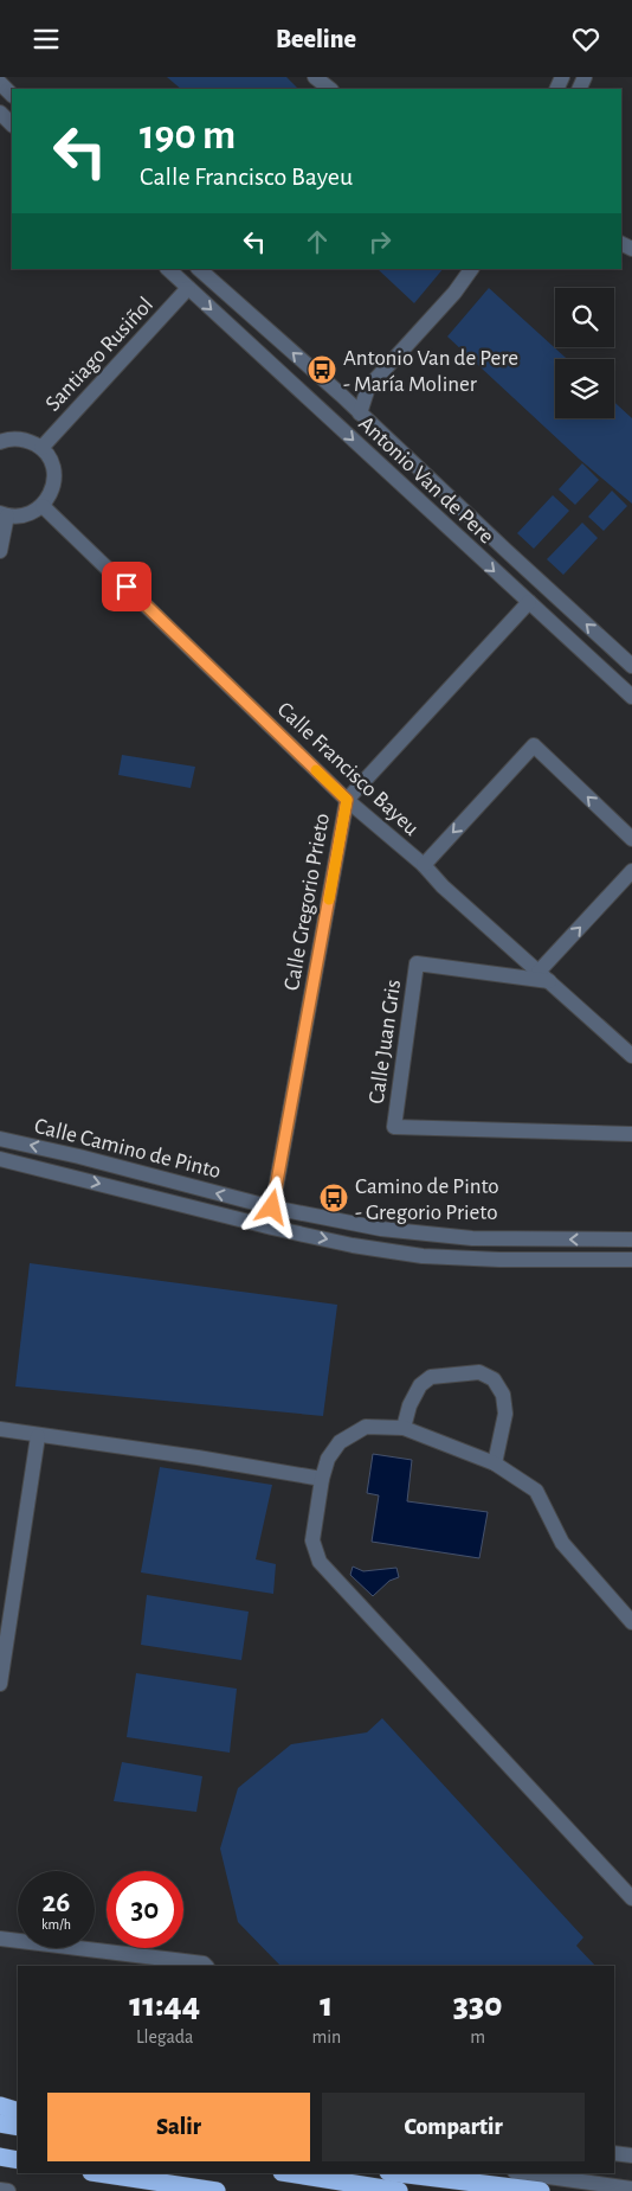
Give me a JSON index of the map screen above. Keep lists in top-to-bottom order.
{
  "streets": {
    "street": [
      "Santiago Rusiñol",
      "Antonio Van de Pere",
      "Calle Francisco Bayeu",
      "Calle Gregorio Prieto",
      "Calle Juan Gris",
      "Calle Camino de Pinto"
    ]
  },
  "crossings": [
    ["Santiago Rusiñol", "Antonio Van de Pere"],
    ["Antonio Van de Pere", "Calle Gregorio Prieto"],
    ["Calle Francisco Bayeu", "Calle Gregorio Prieto"],
    ["Calle Francisco Bayeu", "Calle Juan Gris"],
    ["Calle Gregorio Prieto", "Calle Camino de Pinto"]
  ],
  "places": {
    "bus stop": ["Antonio Van de Pere - María Moliner", "Camino de Pinto - Gregorio Prieto"]
  },
  "page": {
    "header": "Beeline",
    "turn": ["190 m", "Calle Francisco Bayeu"],
    "speed": "26 km/h",
    "limit": "30",
    "eta": [
      "11:44",
      "Llegada",
      "1",
      "min",
      "330",
      "m"
    ],
    "buttons": ["Salir", "Compartir"]
  }
}
